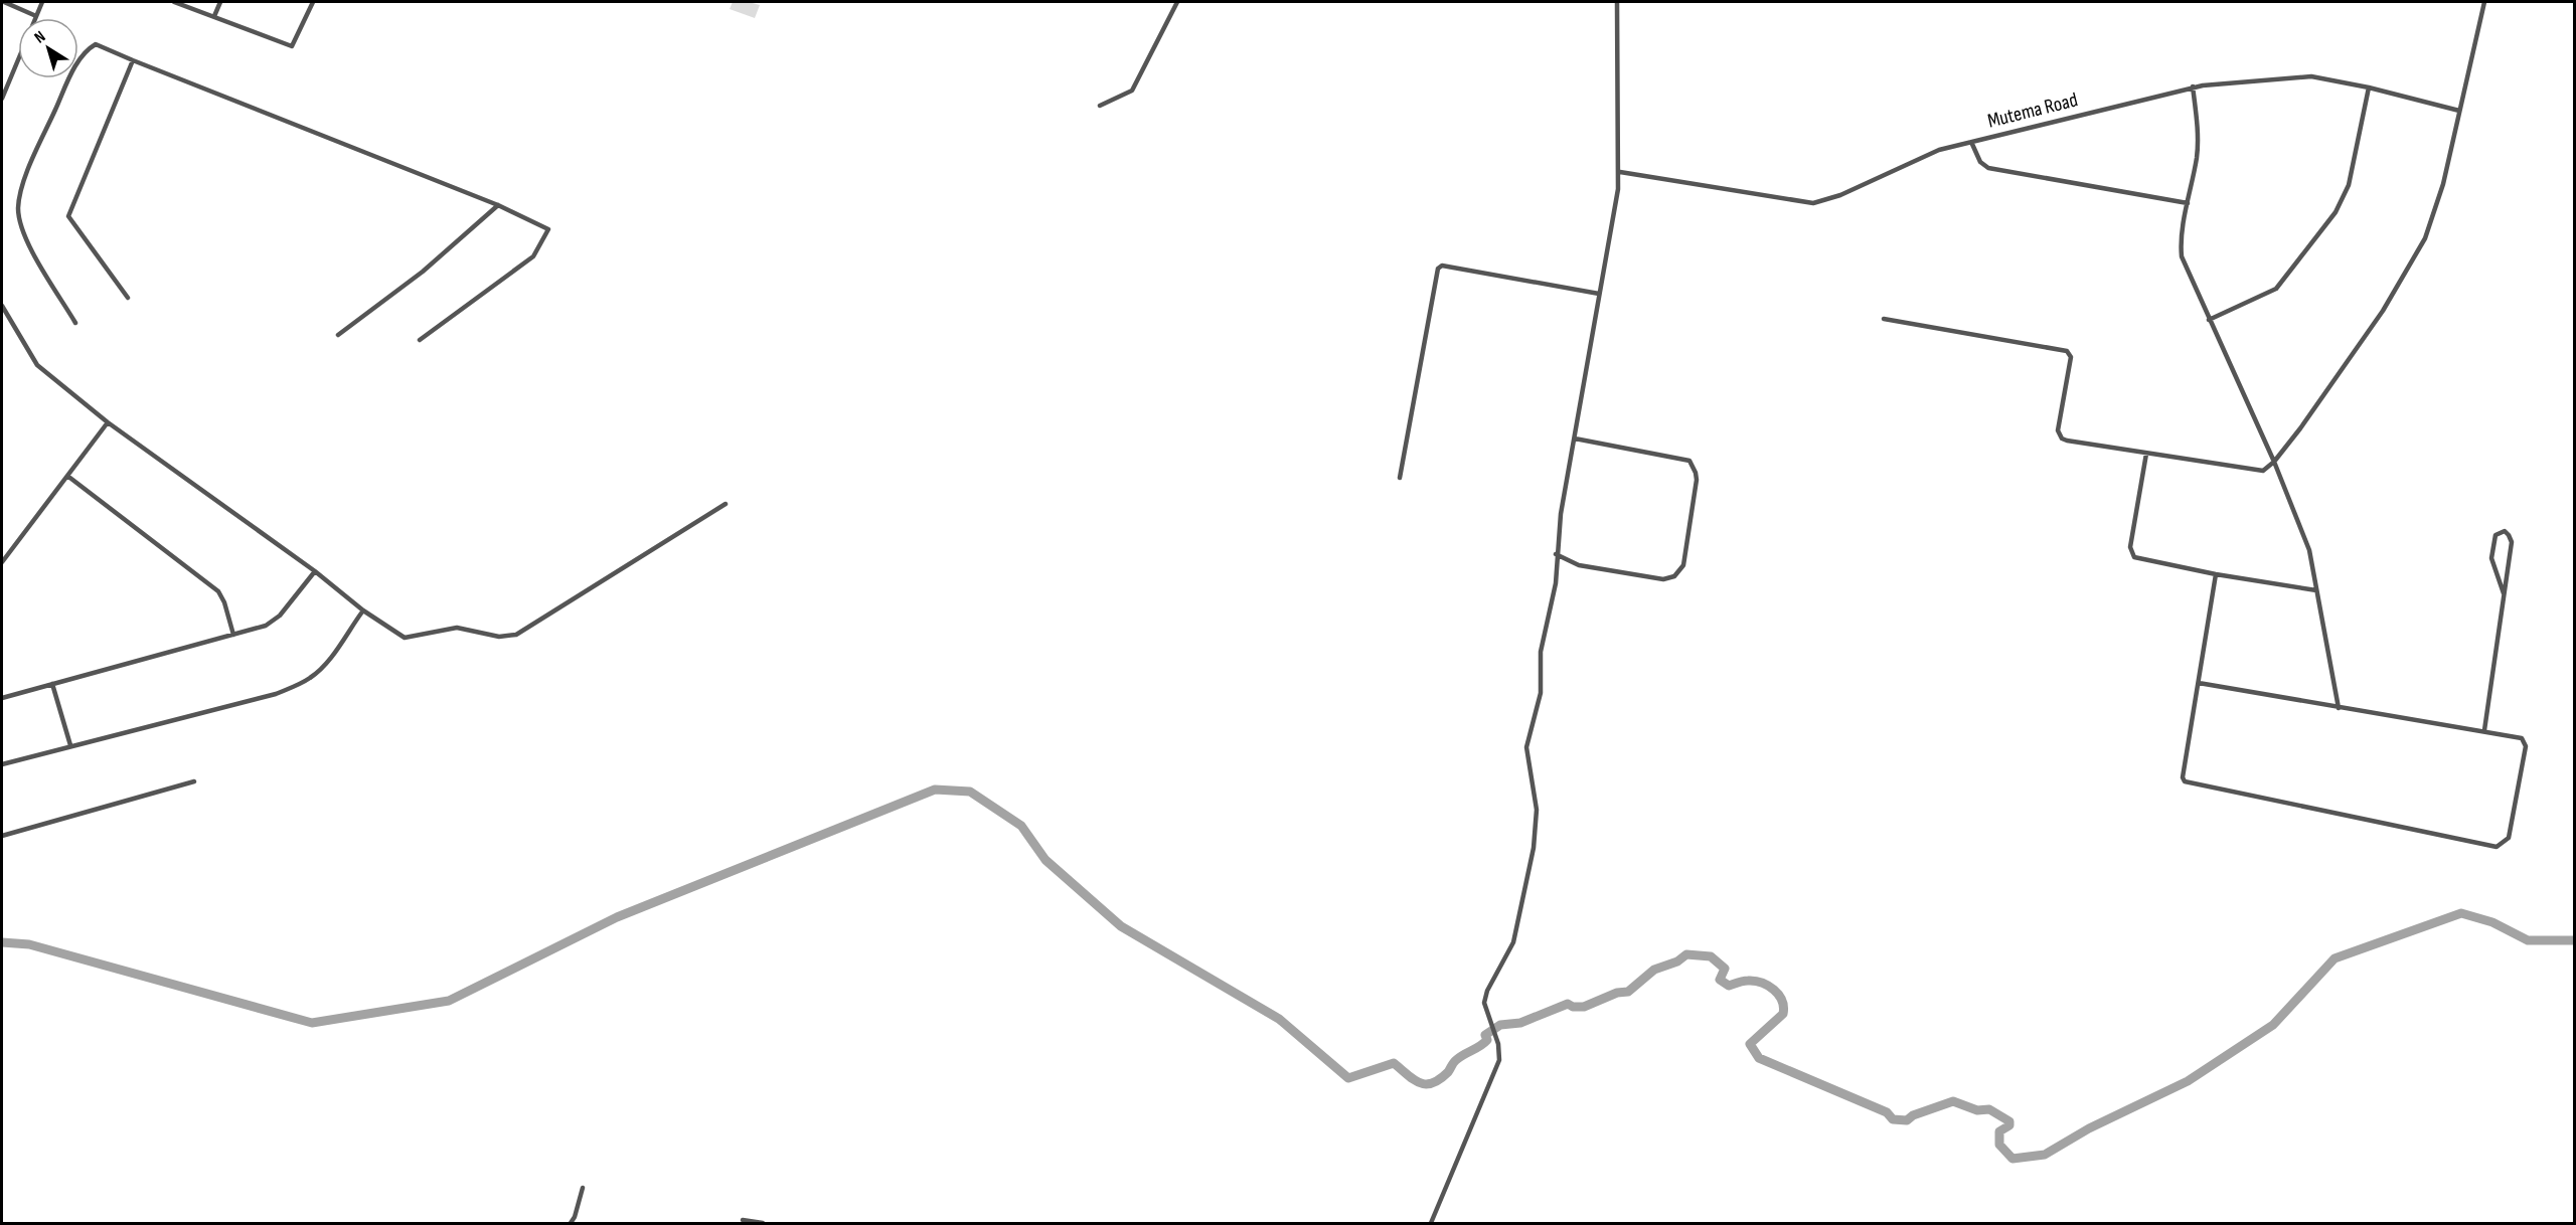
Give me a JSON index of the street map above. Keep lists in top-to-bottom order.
{
  "streets": {
    "street": ["Mutema Road"]
  },
  "north": "top left"
}
